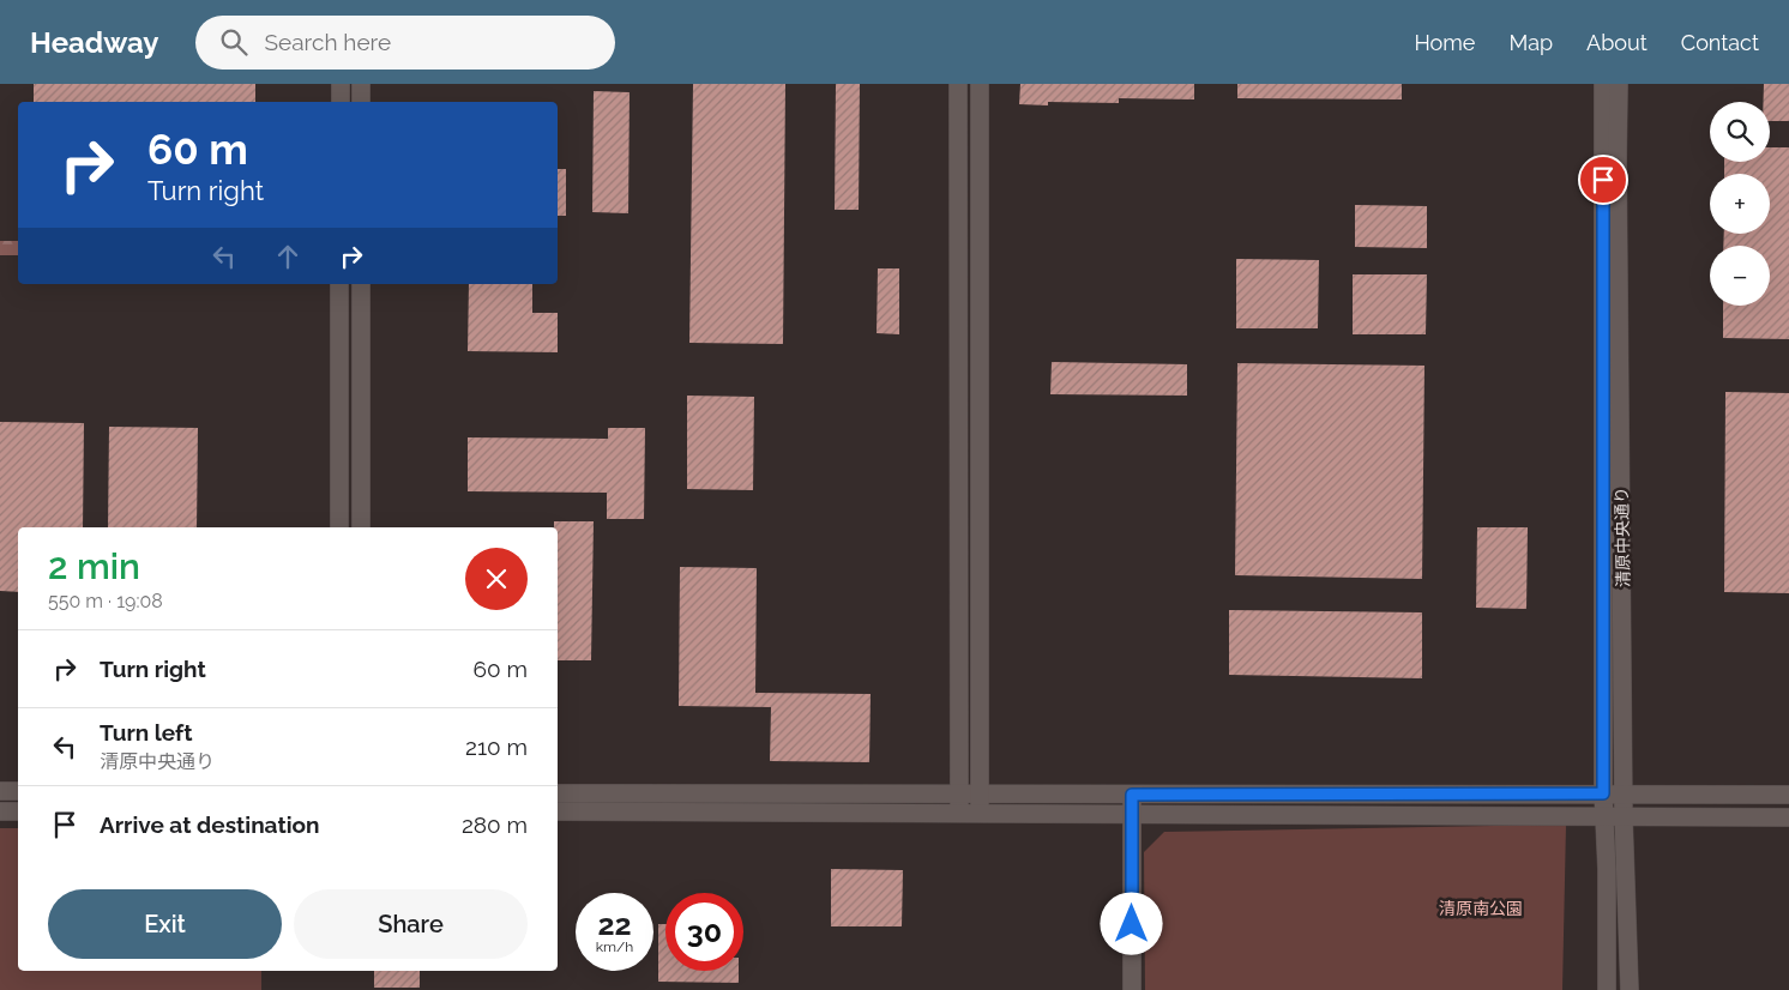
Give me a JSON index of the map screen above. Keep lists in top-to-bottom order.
{
  "streets": {
    "street": ["清原中央通り"]
  },
  "parks": ["清原南公園"],
  "page": {
    "header": "Headway",
    "search": "Search here",
    "nav": [
      "Home",
      "Map",
      "About",
      "Contact"
    ],
    "map_buttons": ["+", "−"],
    "turn": ["60 m", "Turn right"],
    "heading": ["2 min", "550 m · 19:08"],
    "list": [
      {
        "name": "Turn right",
        "value": "60 m"
      },
      {
        "name": "Turn left",
        "note": "清原中央通り",
        "value": "210 m"
      },
      {
        "name": "Arrive at destination",
        "value": "280 m"
      }
    ],
    "buttons": ["Exit", "Share"],
    "speed": "22 km/h",
    "limit": "30"
  }
}
